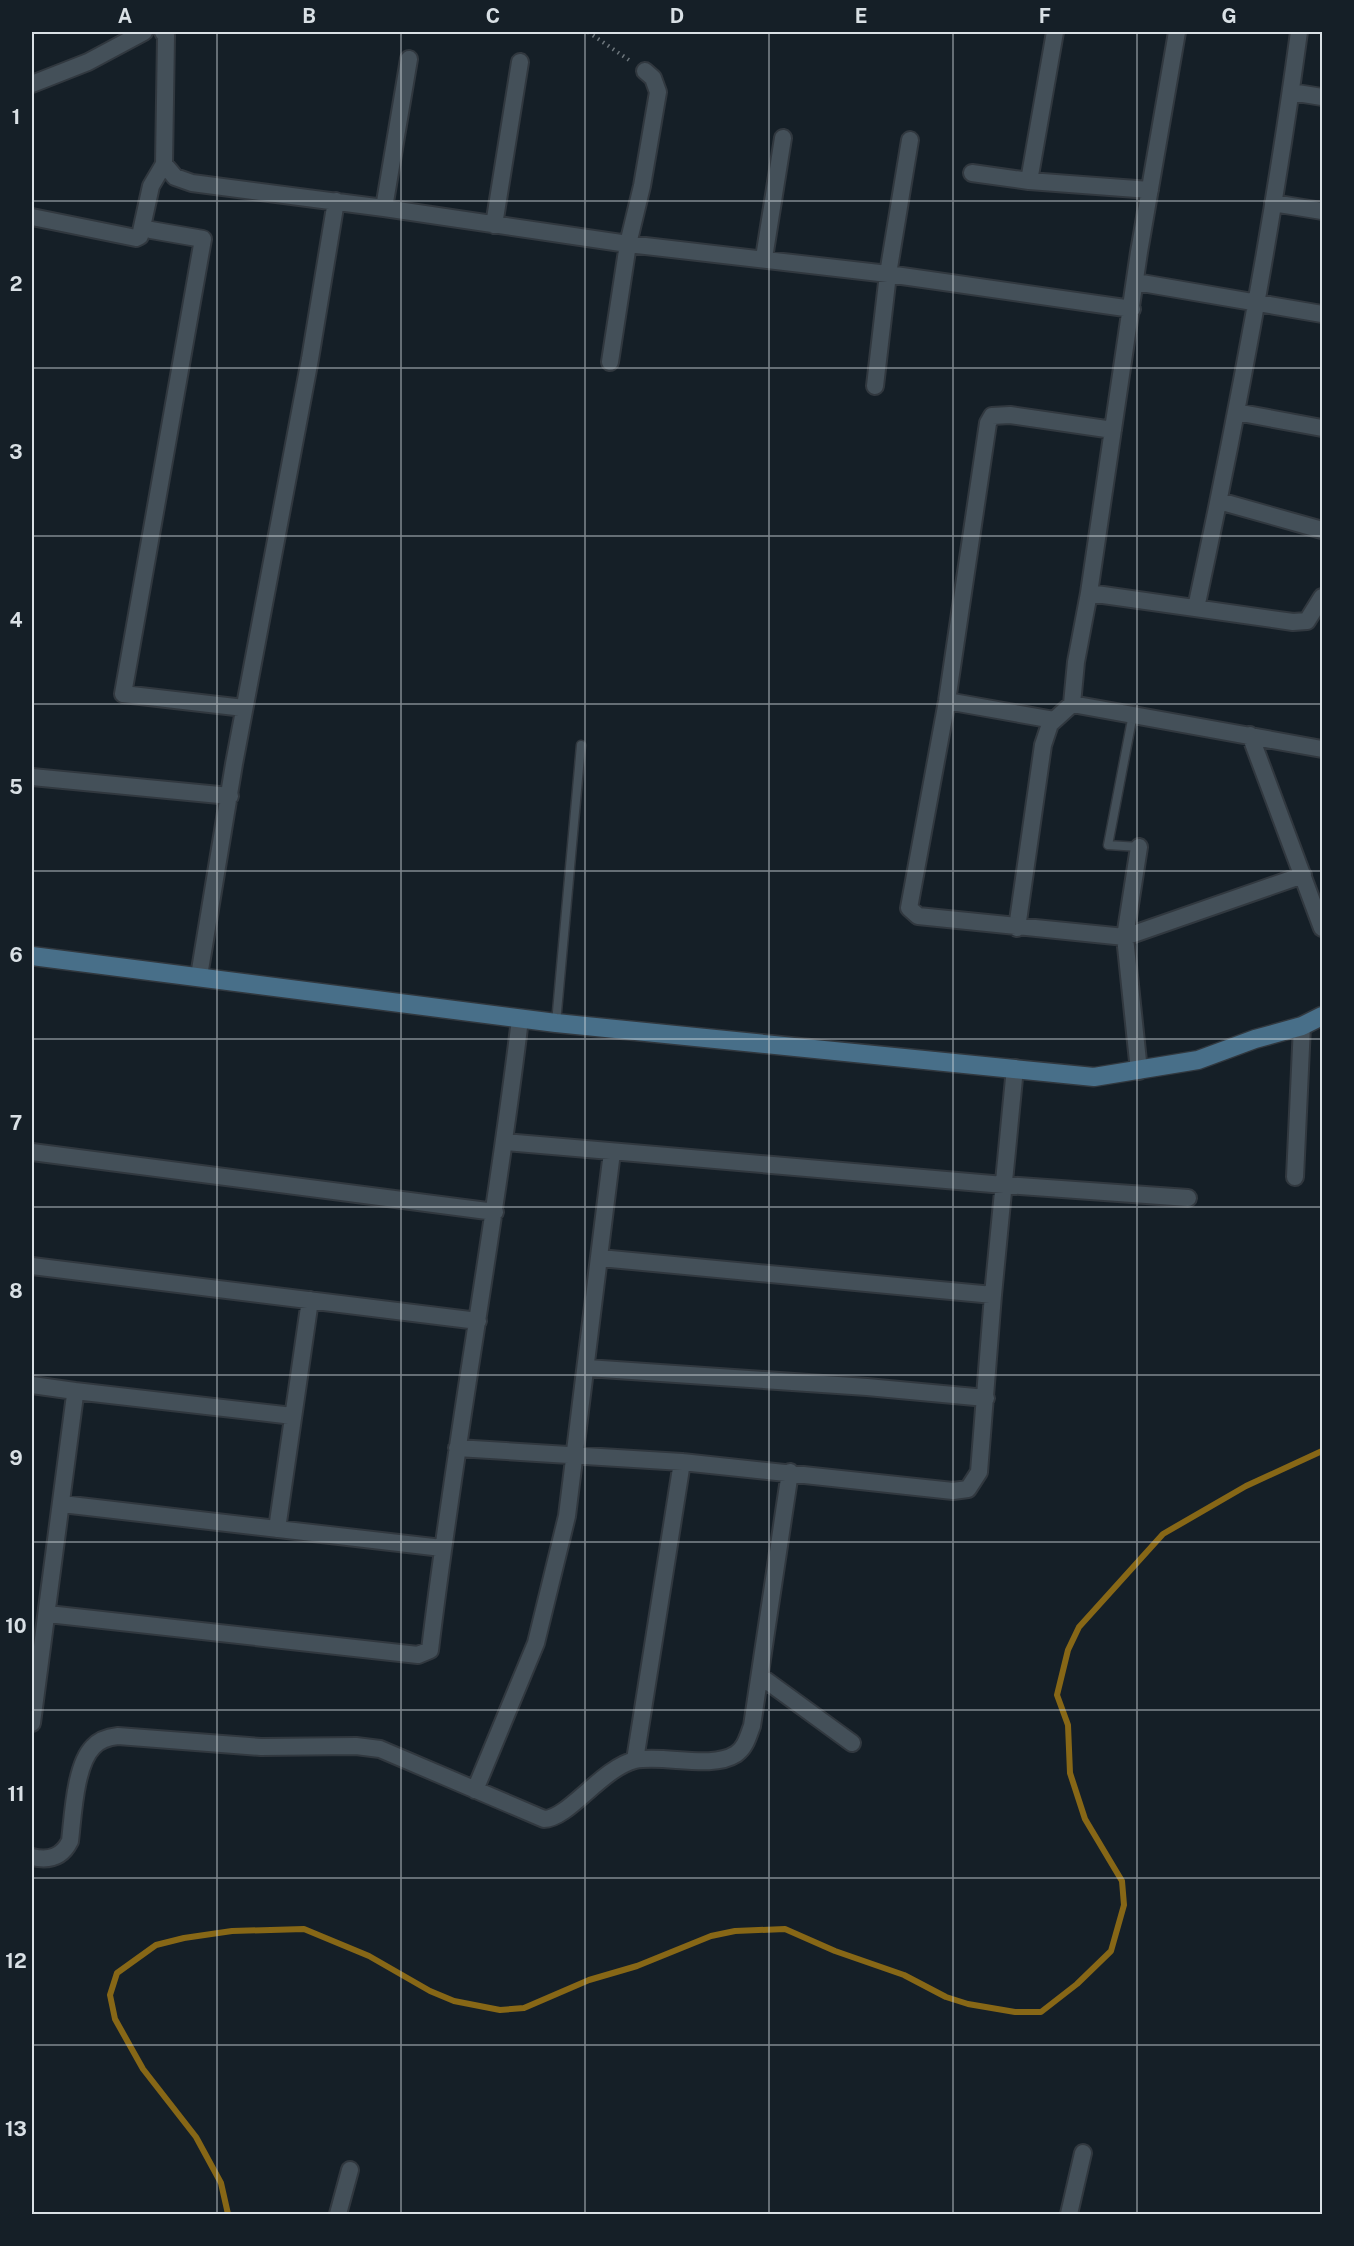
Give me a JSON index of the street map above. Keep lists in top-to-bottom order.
{
  "grid": {
    "columns": [
      "A",
      "B",
      "C",
      "D",
      "E",
      "F",
      "G"
    ],
    "rows": [
      "1",
      "2",
      "3",
      "4",
      "5",
      "6",
      "7",
      "8",
      "9",
      "10",
      "11",
      "12",
      "13"
    ]
  }
}
